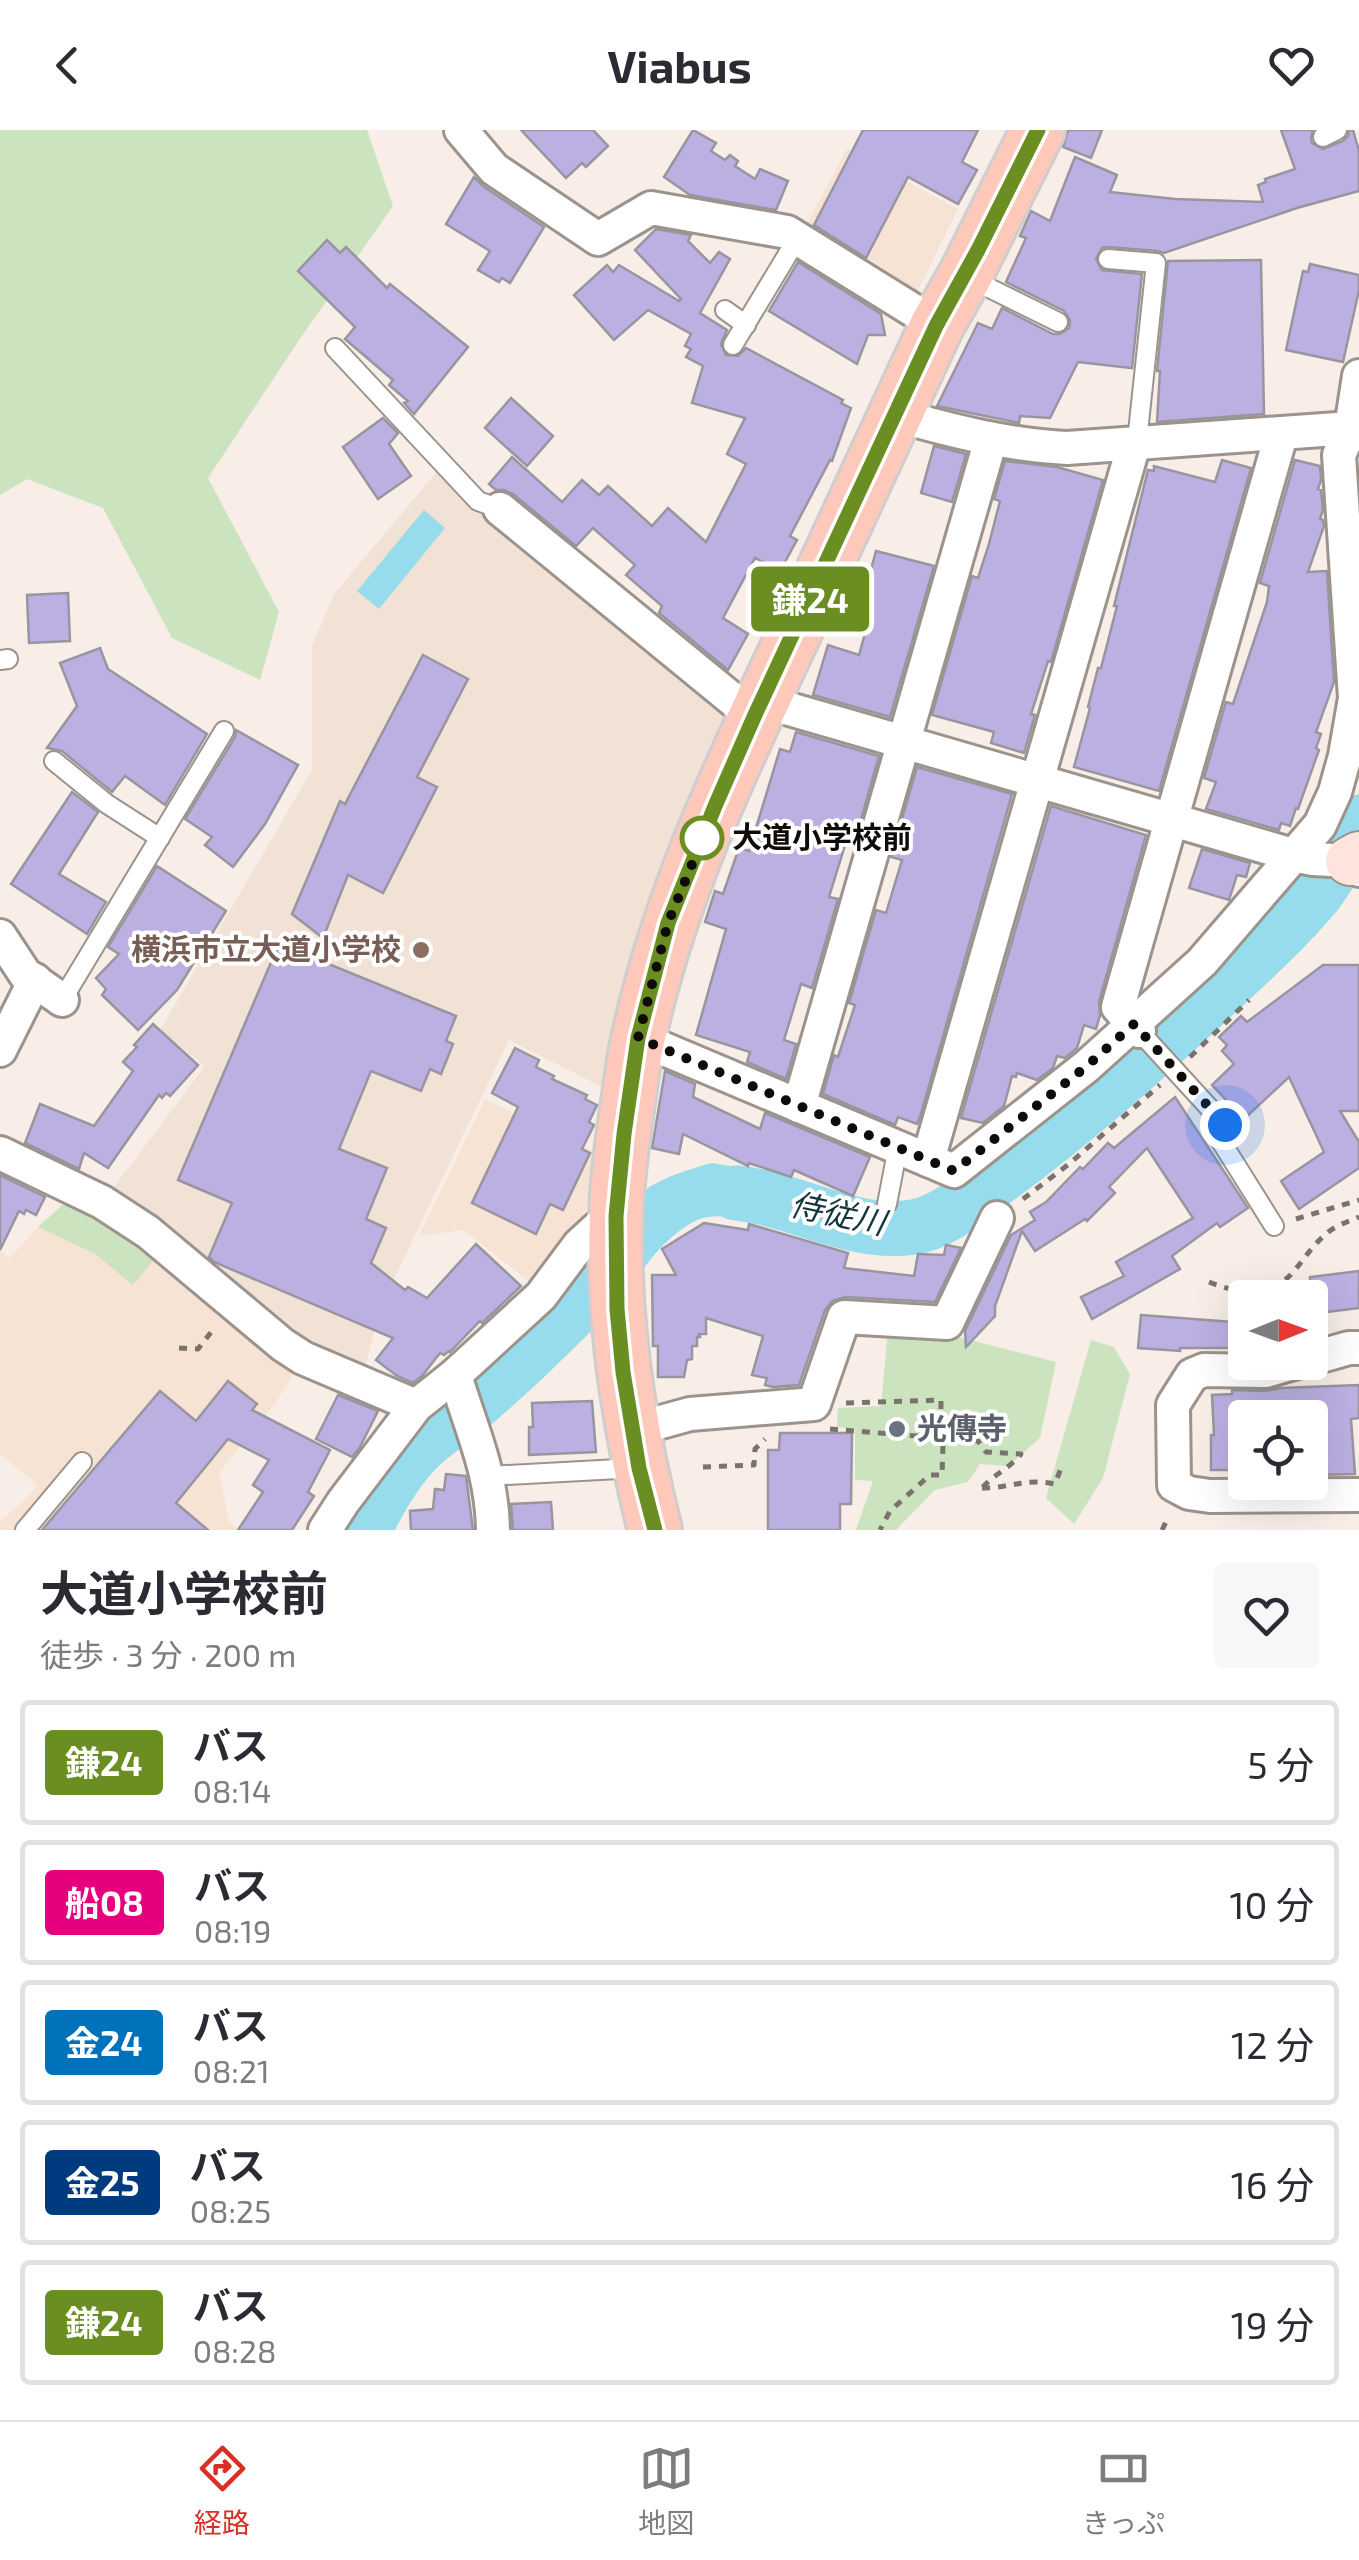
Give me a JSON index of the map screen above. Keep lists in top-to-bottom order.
{
  "water": ["侍従川"],
  "places": ["大道小学校前", "横浜市立大道小学校", "光傳寺"],
  "lines": ["bus line 鎌24"],
  "north": "right",
  "page": {
    "header": "Viabus",
    "on_map": "鎌24",
    "heading": ["大道小学校前", "徒歩 · 3 分 · 200 m"],
    "list": [
      {
        "mark": "鎌24",
        "name": "バス",
        "note": "08:14",
        "value": "5 分"
      },
      {
        "mark": "船08",
        "name": "バス",
        "note": "08:19",
        "value": "10 分"
      },
      {
        "mark": "金24",
        "name": "バス",
        "note": "08:21",
        "value": "12 分"
      },
      {
        "mark": "金25",
        "name": "バス",
        "note": "08:25",
        "value": "16 分"
      },
      {
        "mark": "鎌24",
        "name": "バス",
        "note": "08:28",
        "value": "19 分"
      }
    ],
    "tabs": ["経路", "地図", "きっぷ"]
  }
}
